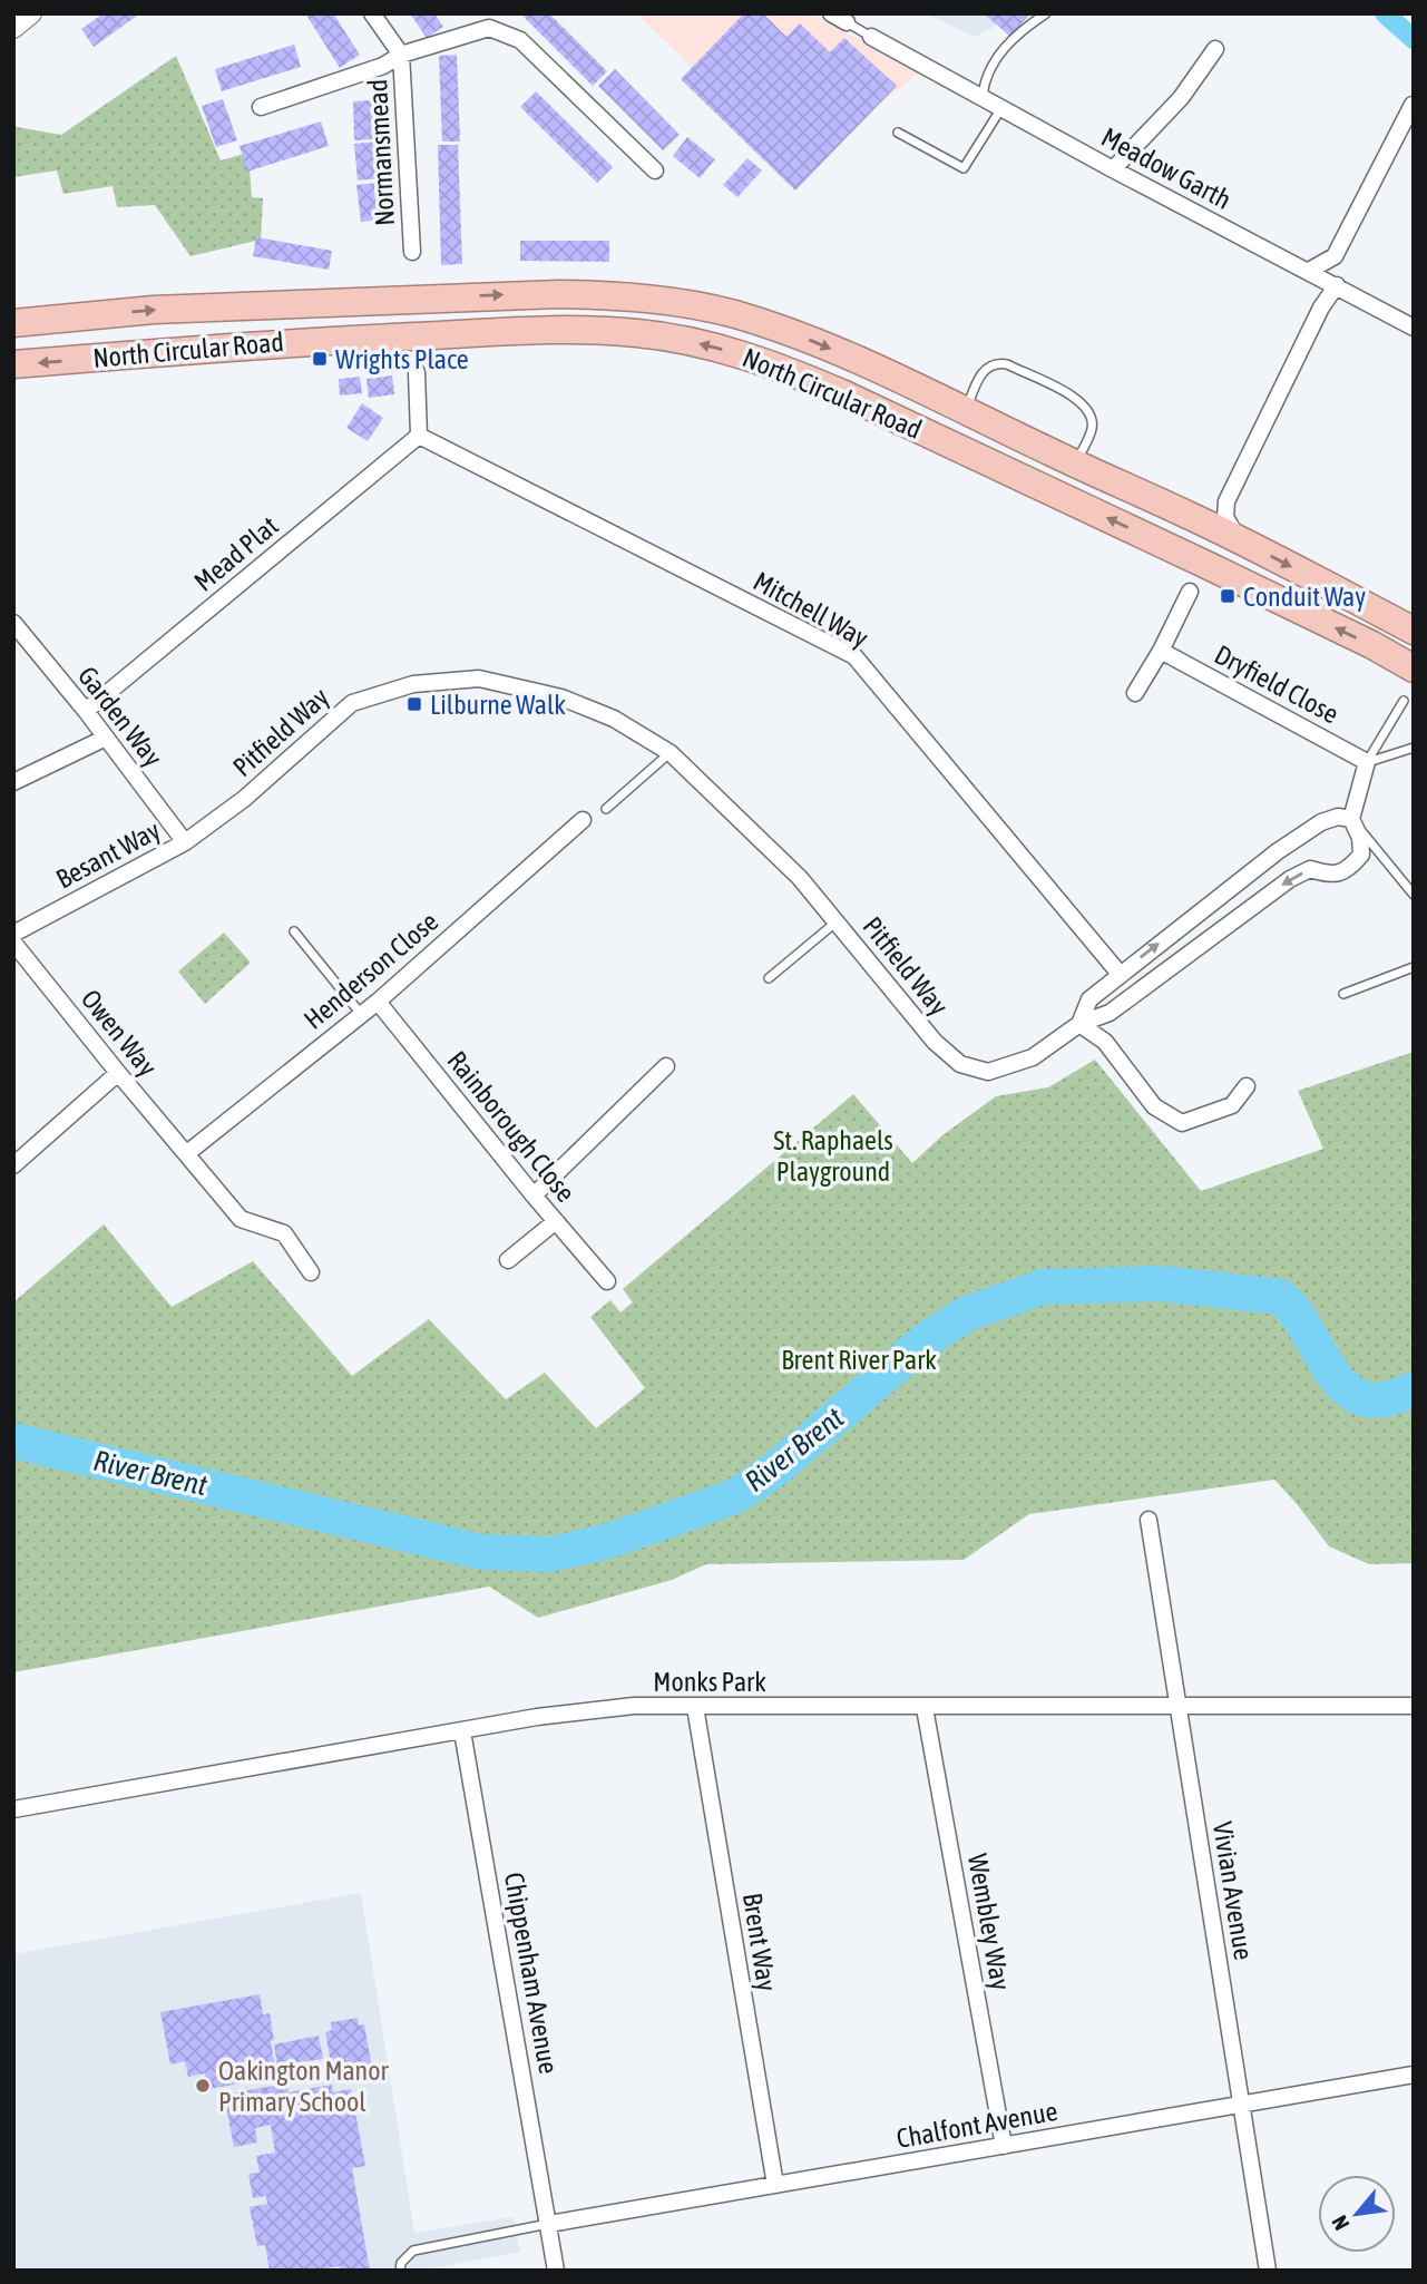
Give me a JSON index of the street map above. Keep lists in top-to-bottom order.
{
  "streets": {
    "highway": ["North Circular Road"],
    "street": [
      "Normansmead",
      "Meadow Garth",
      "Mead Plat",
      "Mitchell Way",
      "Dryfield Close",
      "Garden Way",
      "Pitfield Way",
      "Besant Way",
      "Henderson Close",
      "Owen Way",
      "Rainborough Close",
      "Monks Park",
      "Vivian Avenue",
      "Wembley Way",
      "Brent Way",
      "Chippenham Avenue",
      "Chalfont Avenue"
    ]
  },
  "crossings": [
    ["Mead Plat", "Mitchell Way"],
    ["Mead Plat", "Garden Way"],
    ["Mitchell Way", "Pitfield Way"],
    ["Garden Way", "Pitfield Way"],
    ["Garden Way", "Besant Way"],
    ["Pitfield Way", "Besant Way"],
    ["Henderson Close", "Owen Way"],
    ["Henderson Close", "Rainborough Close"],
    ["Monks Park", "Vivian Avenue"],
    ["Monks Park", "Wembley Way"],
    ["Monks Park", "Brent Way"],
    ["Monks Park", "Chippenham Avenue"],
    ["Vivian Avenue", "Chalfont Avenue"],
    ["Wembley Way", "Chalfont Avenue"],
    ["Brent Way", "Chalfont Avenue"],
    ["Chippenham Avenue", "Chalfont Avenue"]
  ],
  "water": ["River Brent"],
  "parks": ["St. Raphaels Playground", "Brent River Park"],
  "places": {
    "transit": ["Wrights Place", "Conduit Way", "Lilburne Walk"],
    "other": ["Oakington Manor Primary School"]
  },
  "north": "bottom left"
}
